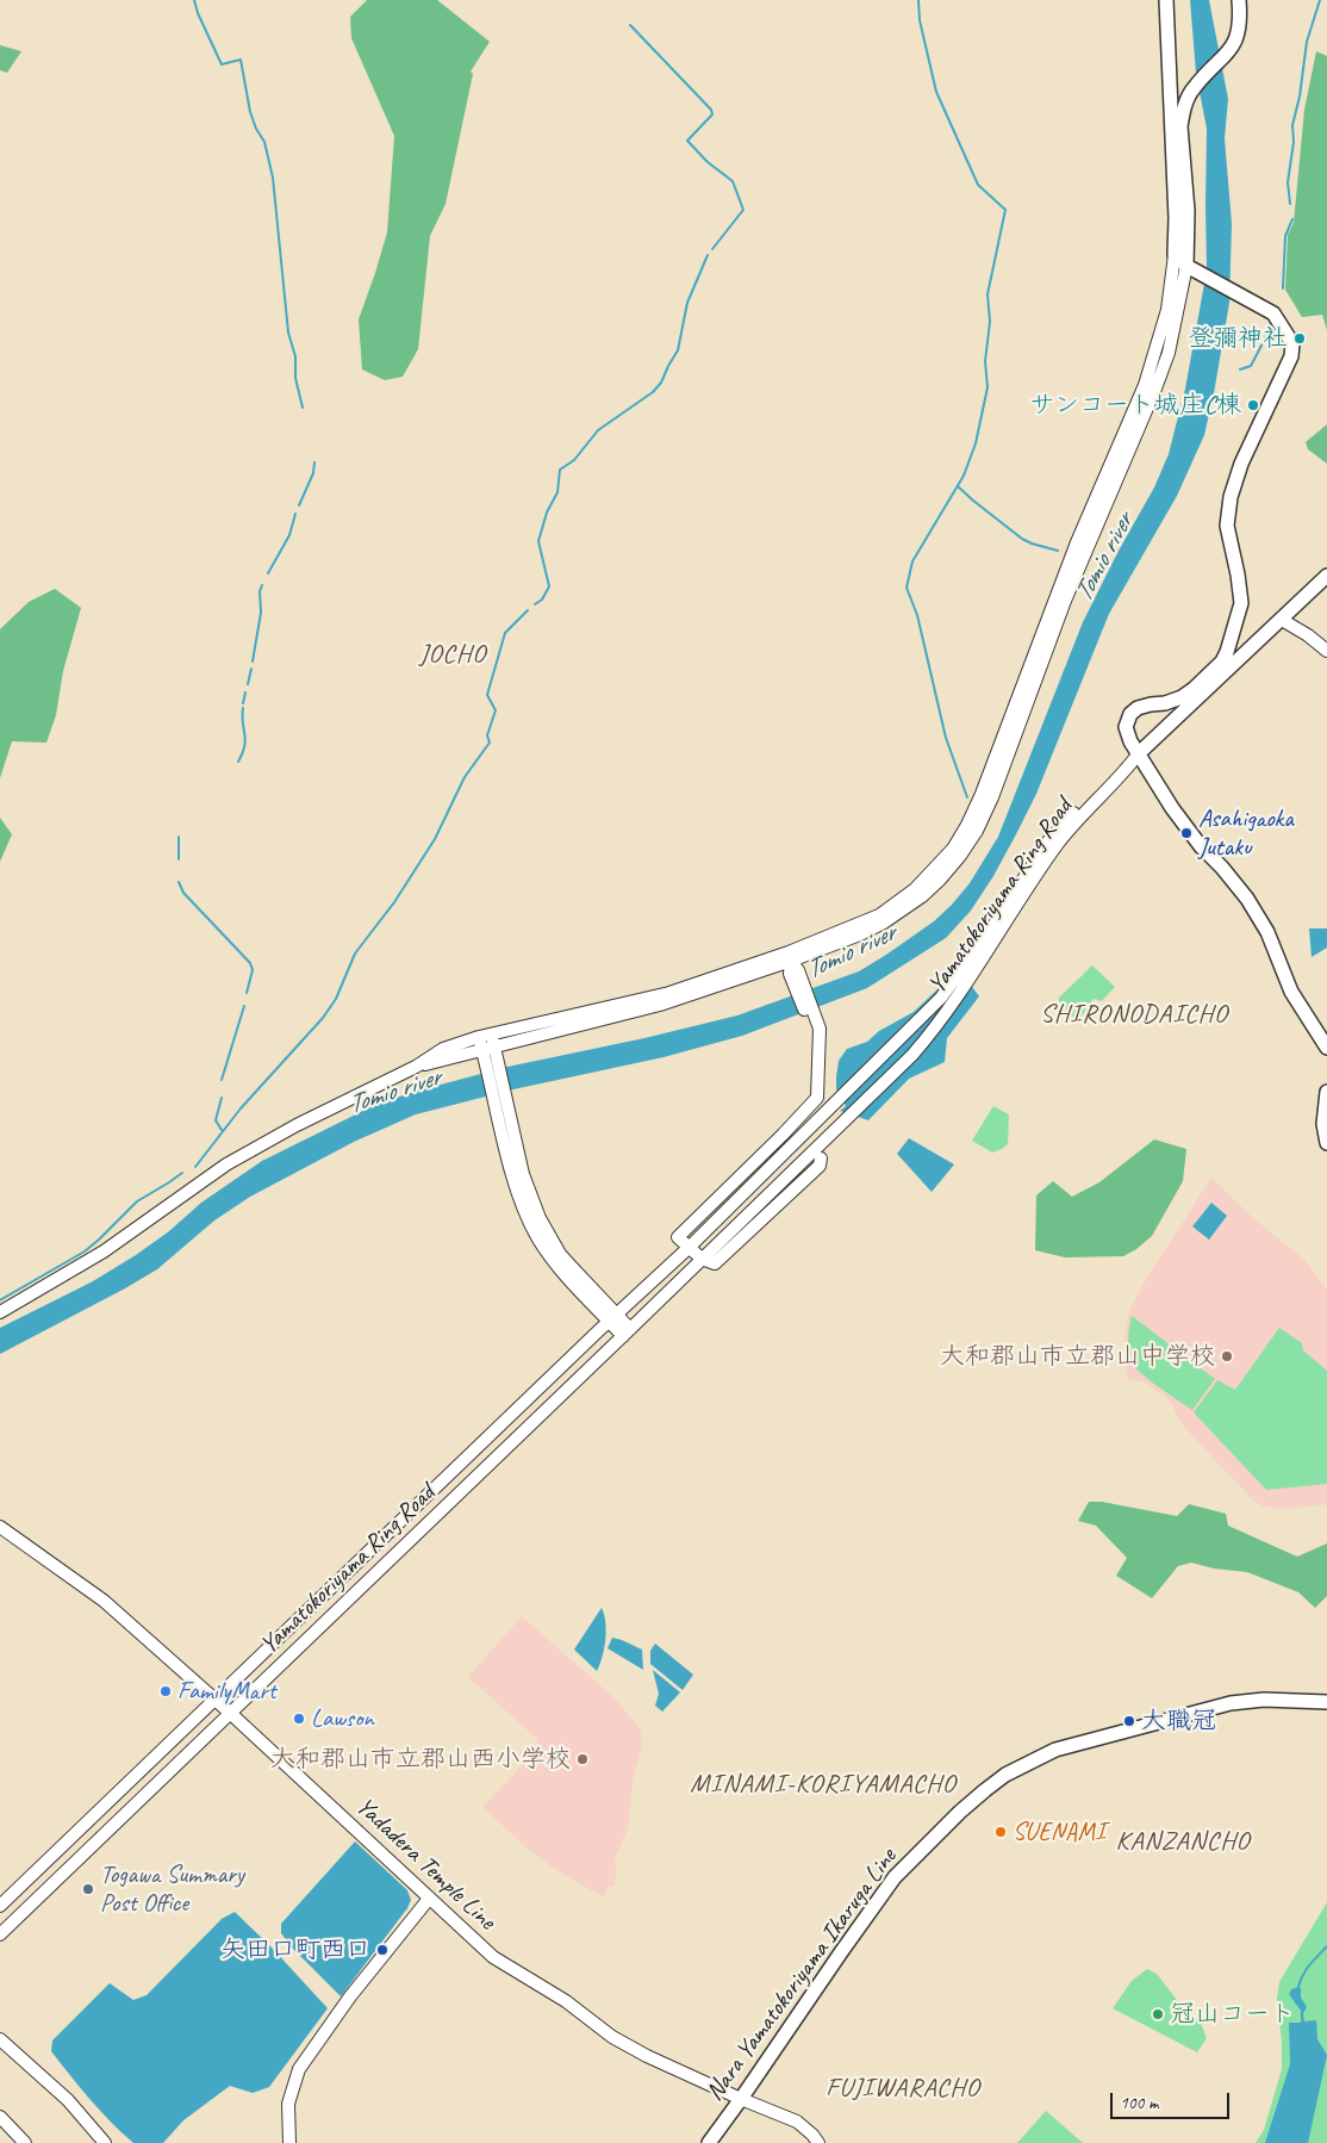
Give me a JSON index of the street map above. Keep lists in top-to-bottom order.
{
  "streets": {
    "main road": ["Yamatokoriyama Ring Road", "Yadadera Temple Line", "Nara Yamatokoriyama Ikaruga Line"]
  },
  "crossings": [
    ["Yamatokoriyama Ring Road", "Yadadera Temple Line"],
    ["Yadadera Temple Line", "Nara Yamatokoriyama Ikaruga Line"]
  ],
  "districts": [
    "JOCHO",
    "SHIRONODAICHO",
    "MINAMI-KORIYAMACHO",
    "KANZANCHO",
    "FUJIWARACHO"
  ],
  "water": ["Tomio river"],
  "places": [
    "登彌神社",
    "サンコート城庄C棟",
    "Asahigaoka Jutaku",
    "大和郡山市立郡山中学校",
    "FamilyMart",
    "Lawson",
    "大職冠",
    "大和郡山市立郡山西小学校",
    "SUENAMI",
    "Togawa Summary Post Office",
    "矢田口町西口",
    "冠山コート"
  ],
  "scale_bar": "100 m"
}
